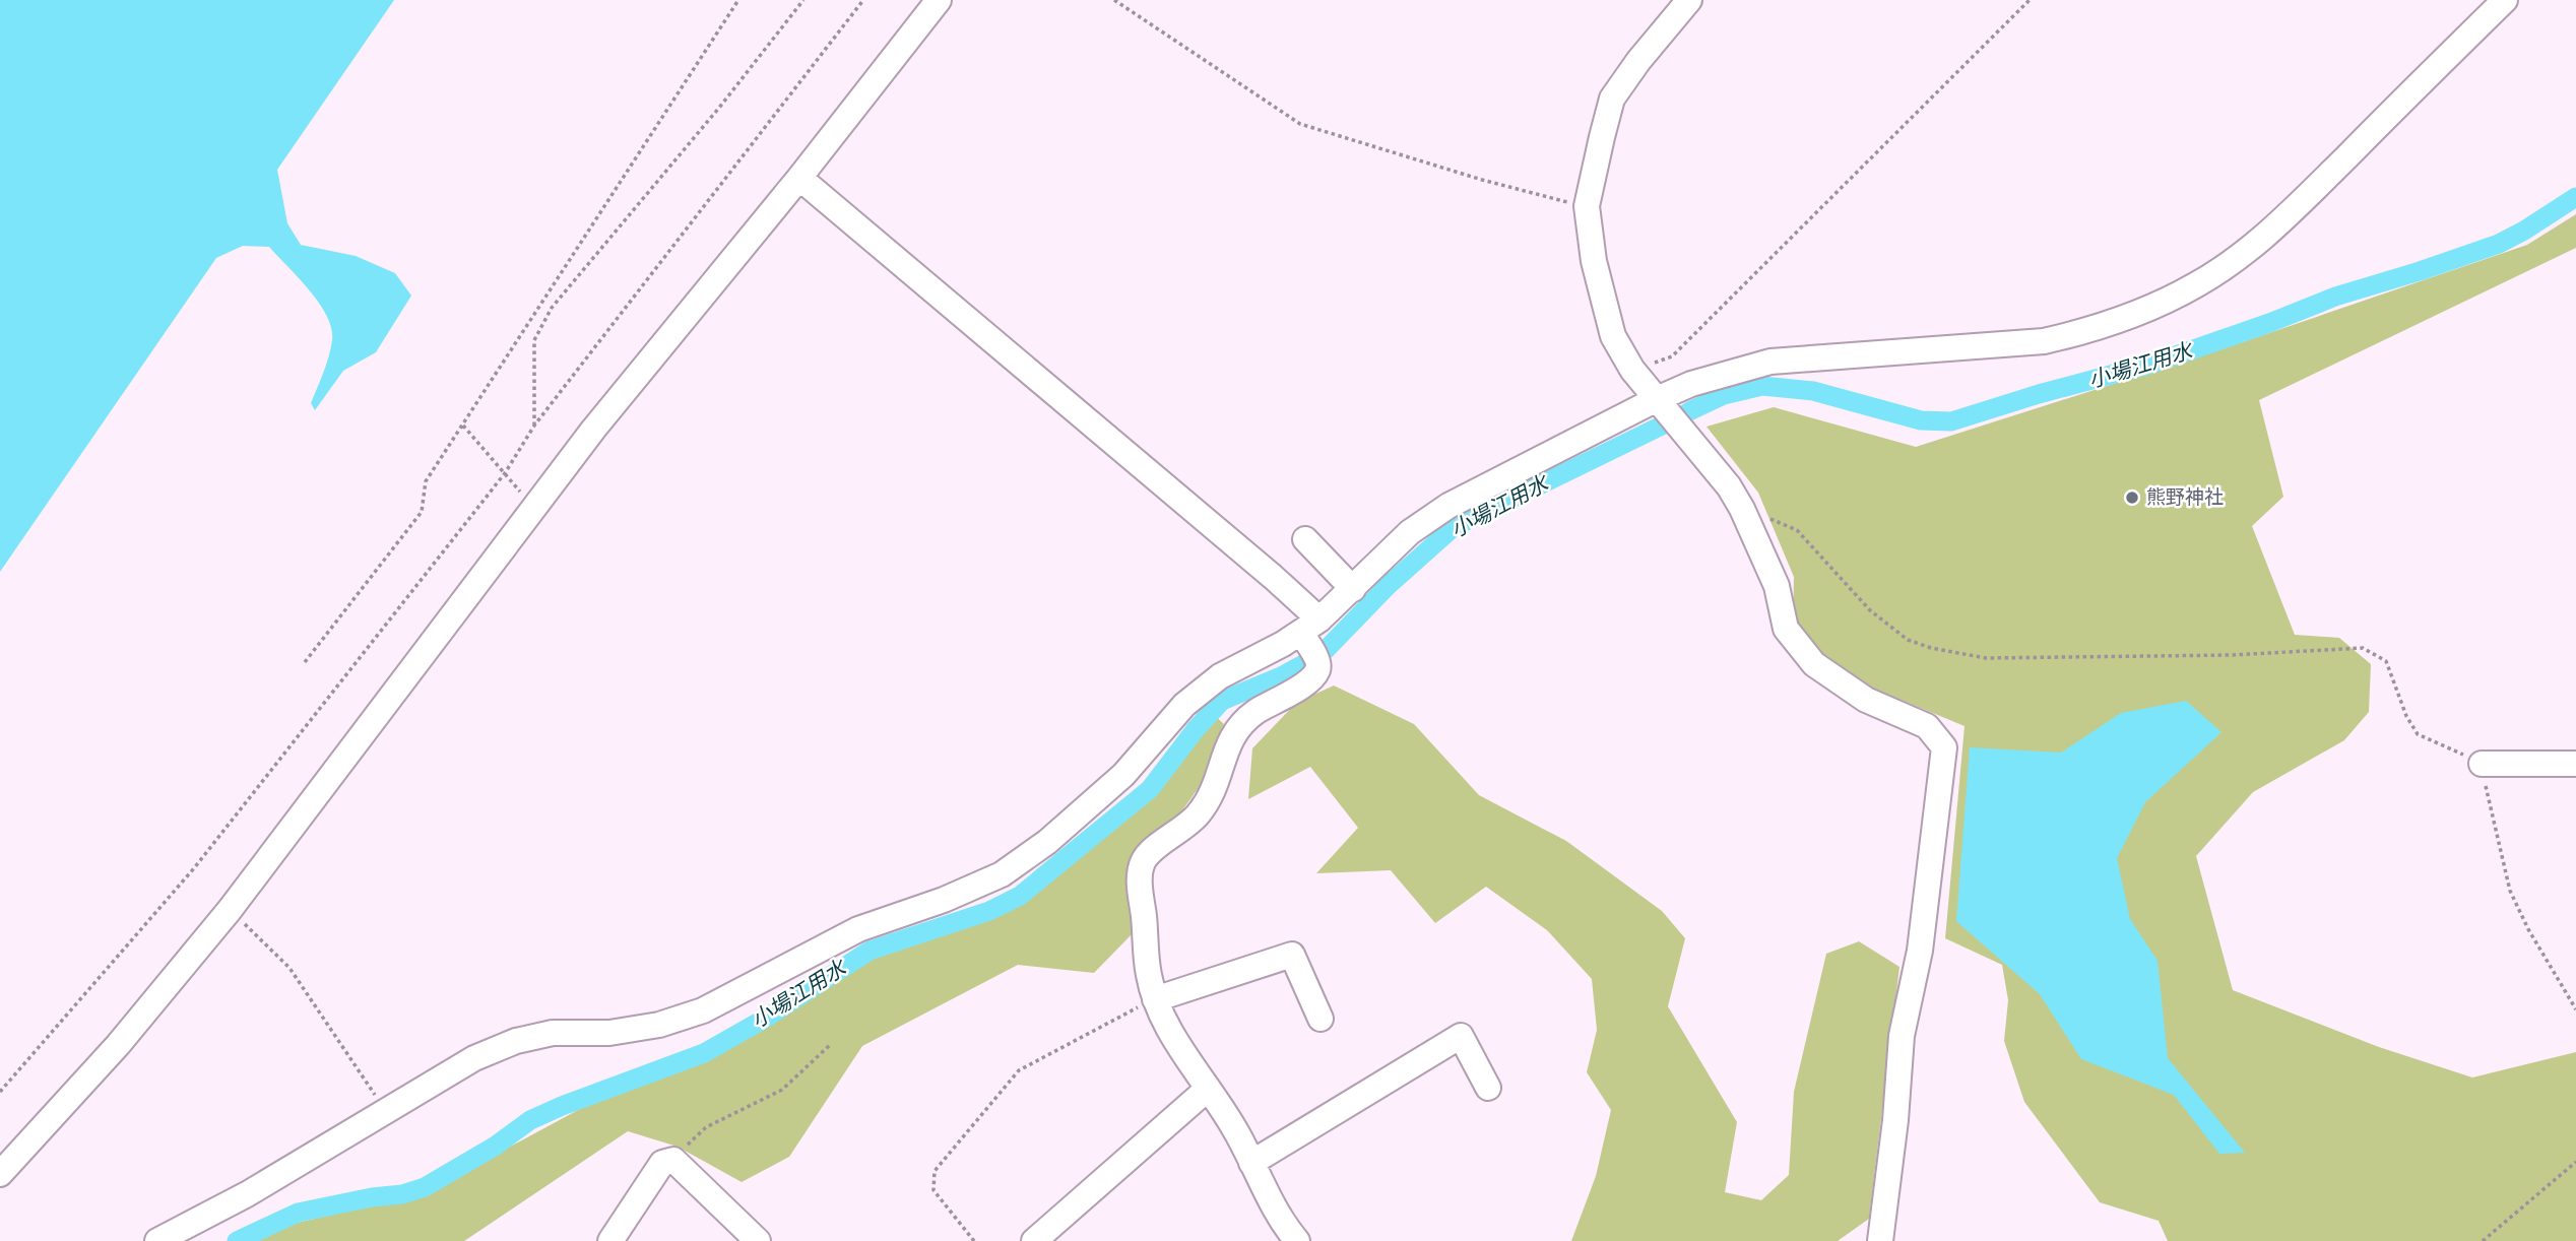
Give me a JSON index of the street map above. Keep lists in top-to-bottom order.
{
  "water": ["小場江用水"],
  "places": ["熊野神社"]
}
